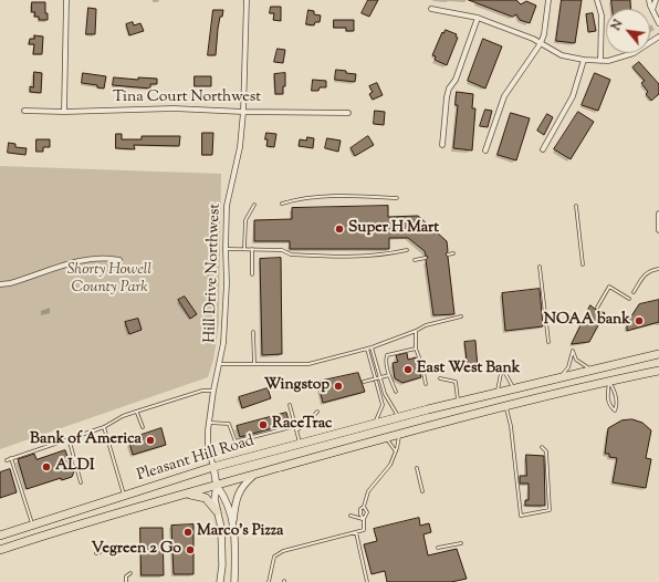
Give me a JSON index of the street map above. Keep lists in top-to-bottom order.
{
  "streets": {
    "highway": ["Pleasant Hill Road"],
    "street": ["Tina Court Northwest", "Hill Drive Northwest"]
  },
  "crossings": [
    ["Tina Court Northwest", "Hill Drive Northwest"],
    ["Hill Drive Northwest", "Pleasant Hill Road"]
  ],
  "parks": ["Shorty Howell County Park"],
  "places": [
    "Super H Mart",
    "NOAA bank",
    "East West Bank",
    "Wingstop",
    "RaceTrac",
    "Bank of America",
    "ALDI",
    "Marco's Pizza",
    "Vegreen 2 Go"
  ],
  "north": "top left"
}
